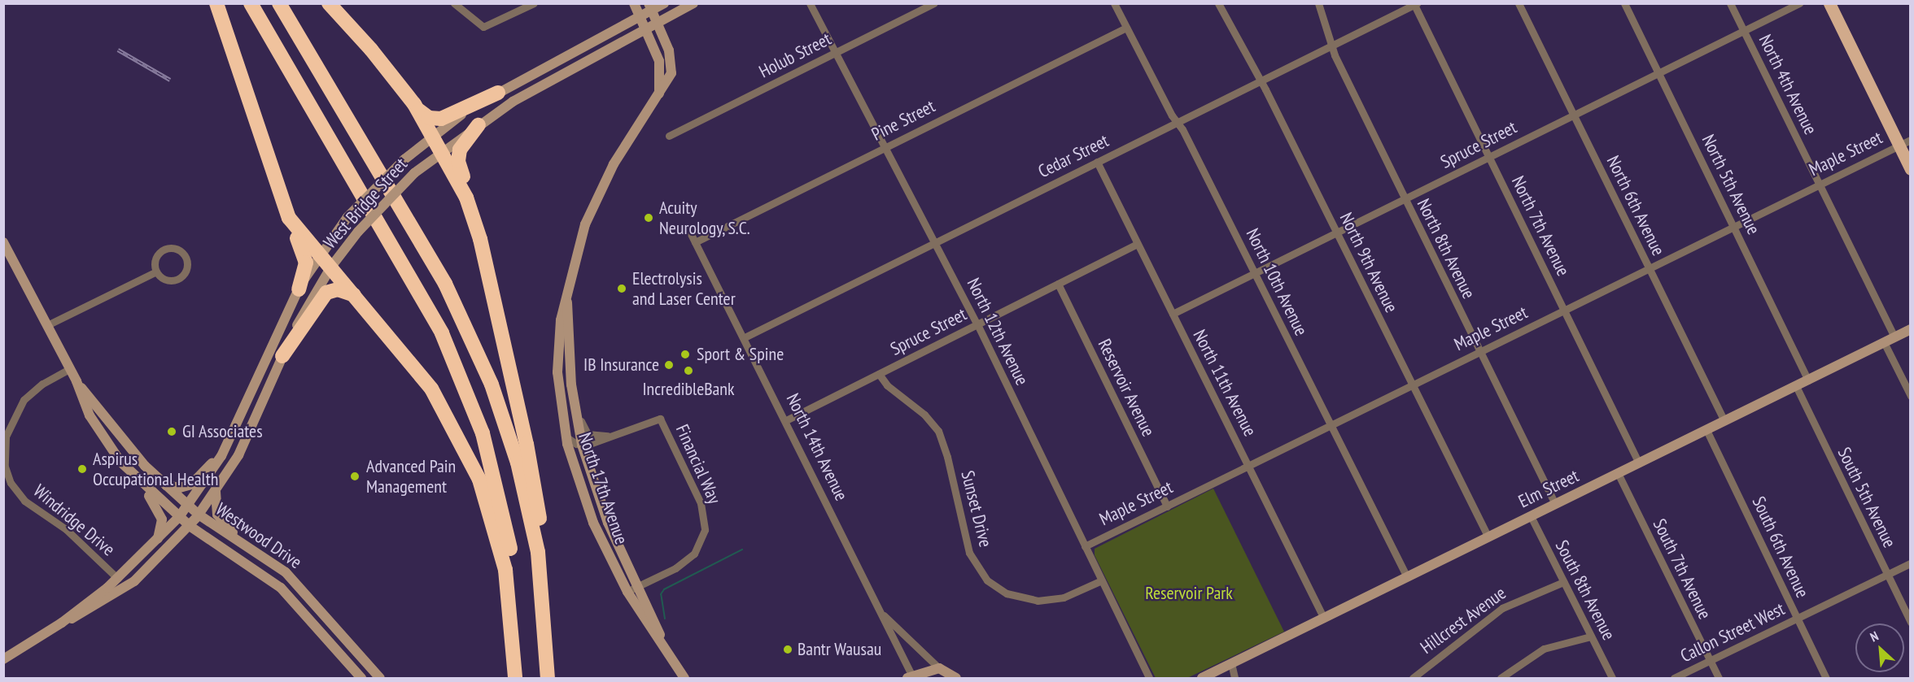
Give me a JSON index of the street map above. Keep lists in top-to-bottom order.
{
  "streets": {
    "street": [
      "Holub Street",
      "North 4th Avenue",
      "Pine Street",
      "Spruce Street",
      "Maple Street",
      "Cedar Street",
      "North 5th Avenue",
      "West Bridge Street",
      "North 6th Avenue",
      "North 7th Avenue",
      "North 8th Avenue",
      "North 9th Avenue",
      "North 10th Avenue",
      "North 12th Avenue",
      "North 11th Avenue",
      "Reservoir Avenue",
      "North 14th Avenue",
      "Financial Way",
      "North 17th Avenue",
      "Elm Street",
      "South 5th Avenue",
      "Sunset Drive",
      "Windridge Drive",
      "Westwood Drive",
      "South 6th Avenue",
      "South 7th Avenue",
      "South 8th Avenue",
      "Hillcrest Avenue",
      "Callon Street West"
    ]
  },
  "crossings": [
    ["Holub Street", "North 12th Avenue"],
    ["North 4th Avenue", "Spruce Street"],
    ["North 4th Avenue", "Maple Street"],
    ["North 4th Avenue", "Elm Street"],
    ["Pine Street", "North 10th Avenue"],
    ["Pine Street", "North 12th Avenue"],
    ["Pine Street", "North 14th Avenue"],
    ["Spruce Street", "North 5th Avenue"],
    ["Spruce Street", "North 6th Avenue"],
    ["Spruce Street", "North 7th Avenue"],
    ["Spruce Street", "North 8th Avenue"],
    ["Spruce Street", "North 9th Avenue"],
    ["Spruce Street", "North 10th Avenue"],
    ["Spruce Street", "North 12th Avenue"],
    ["Spruce Street", "North 11th Avenue"],
    ["Spruce Street", "Reservoir Avenue"],
    ["Spruce Street", "North 14th Avenue"],
    ["Spruce Street", "Sunset Drive"],
    ["Maple Street", "North 5th Avenue"],
    ["Maple Street", "North 6th Avenue"],
    ["Maple Street", "North 7th Avenue"],
    ["Maple Street", "North 8th Avenue"],
    ["Maple Street", "North 9th Avenue"],
    ["Maple Street", "North 10th Avenue"],
    ["Maple Street", "North 12th Avenue"],
    ["Maple Street", "North 11th Avenue"],
    ["Maple Street", "Reservoir Avenue"],
    ["Cedar Street", "North 7th Avenue"],
    ["Cedar Street", "North 8th Avenue"],
    ["Cedar Street", "North 9th Avenue"],
    ["Cedar Street", "North 10th Avenue"],
    ["Cedar Street", "North 12th Avenue"],
    ["Cedar Street", "North 11th Avenue"],
    ["Cedar Street", "North 14th Avenue"],
    ["North 5th Avenue", "Elm Street"],
    ["West Bridge Street", "North 17th Avenue"],
    ["West Bridge Street", "Windridge Drive"],
    ["West Bridge Street", "Westwood Drive"],
    ["North 6th Avenue", "Elm Street"],
    ["North 7th Avenue", "Elm Street"],
    ["North 8th Avenue", "Elm Street"],
    ["North 9th Avenue", "Elm Street"],
    ["North 10th Avenue", "Elm Street"],
    ["North 12th Avenue", "Sunset Drive"],
    ["North 11th Avenue", "Elm Street"],
    ["Financial Way", "North 17th Avenue"],
    ["Elm Street", "South 5th Avenue"],
    ["Elm Street", "South 6th Avenue"],
    ["Elm Street", "South 7th Avenue"],
    ["Elm Street", "South 8th Avenue"],
    ["South 5th Avenue", "Callon Street West"],
    ["Windridge Drive", "Westwood Drive"],
    ["South 6th Avenue", "Callon Street West"],
    ["South 7th Avenue", "Callon Street West"],
    ["South 8th Avenue", "Hillcrest Avenue"]
  ],
  "parks": ["Reservoir Park"],
  "places": [
    "Acuity Neurology, S.C.",
    "Electrolysis and Laser Center",
    "Sport & Spine",
    "IB Insurance",
    "IncredibleBank",
    "GI Associates",
    "Aspirus Occupational Health",
    "Advanced Pain Management",
    "Bantr Wausau"
  ],
  "north": "top left"
}
